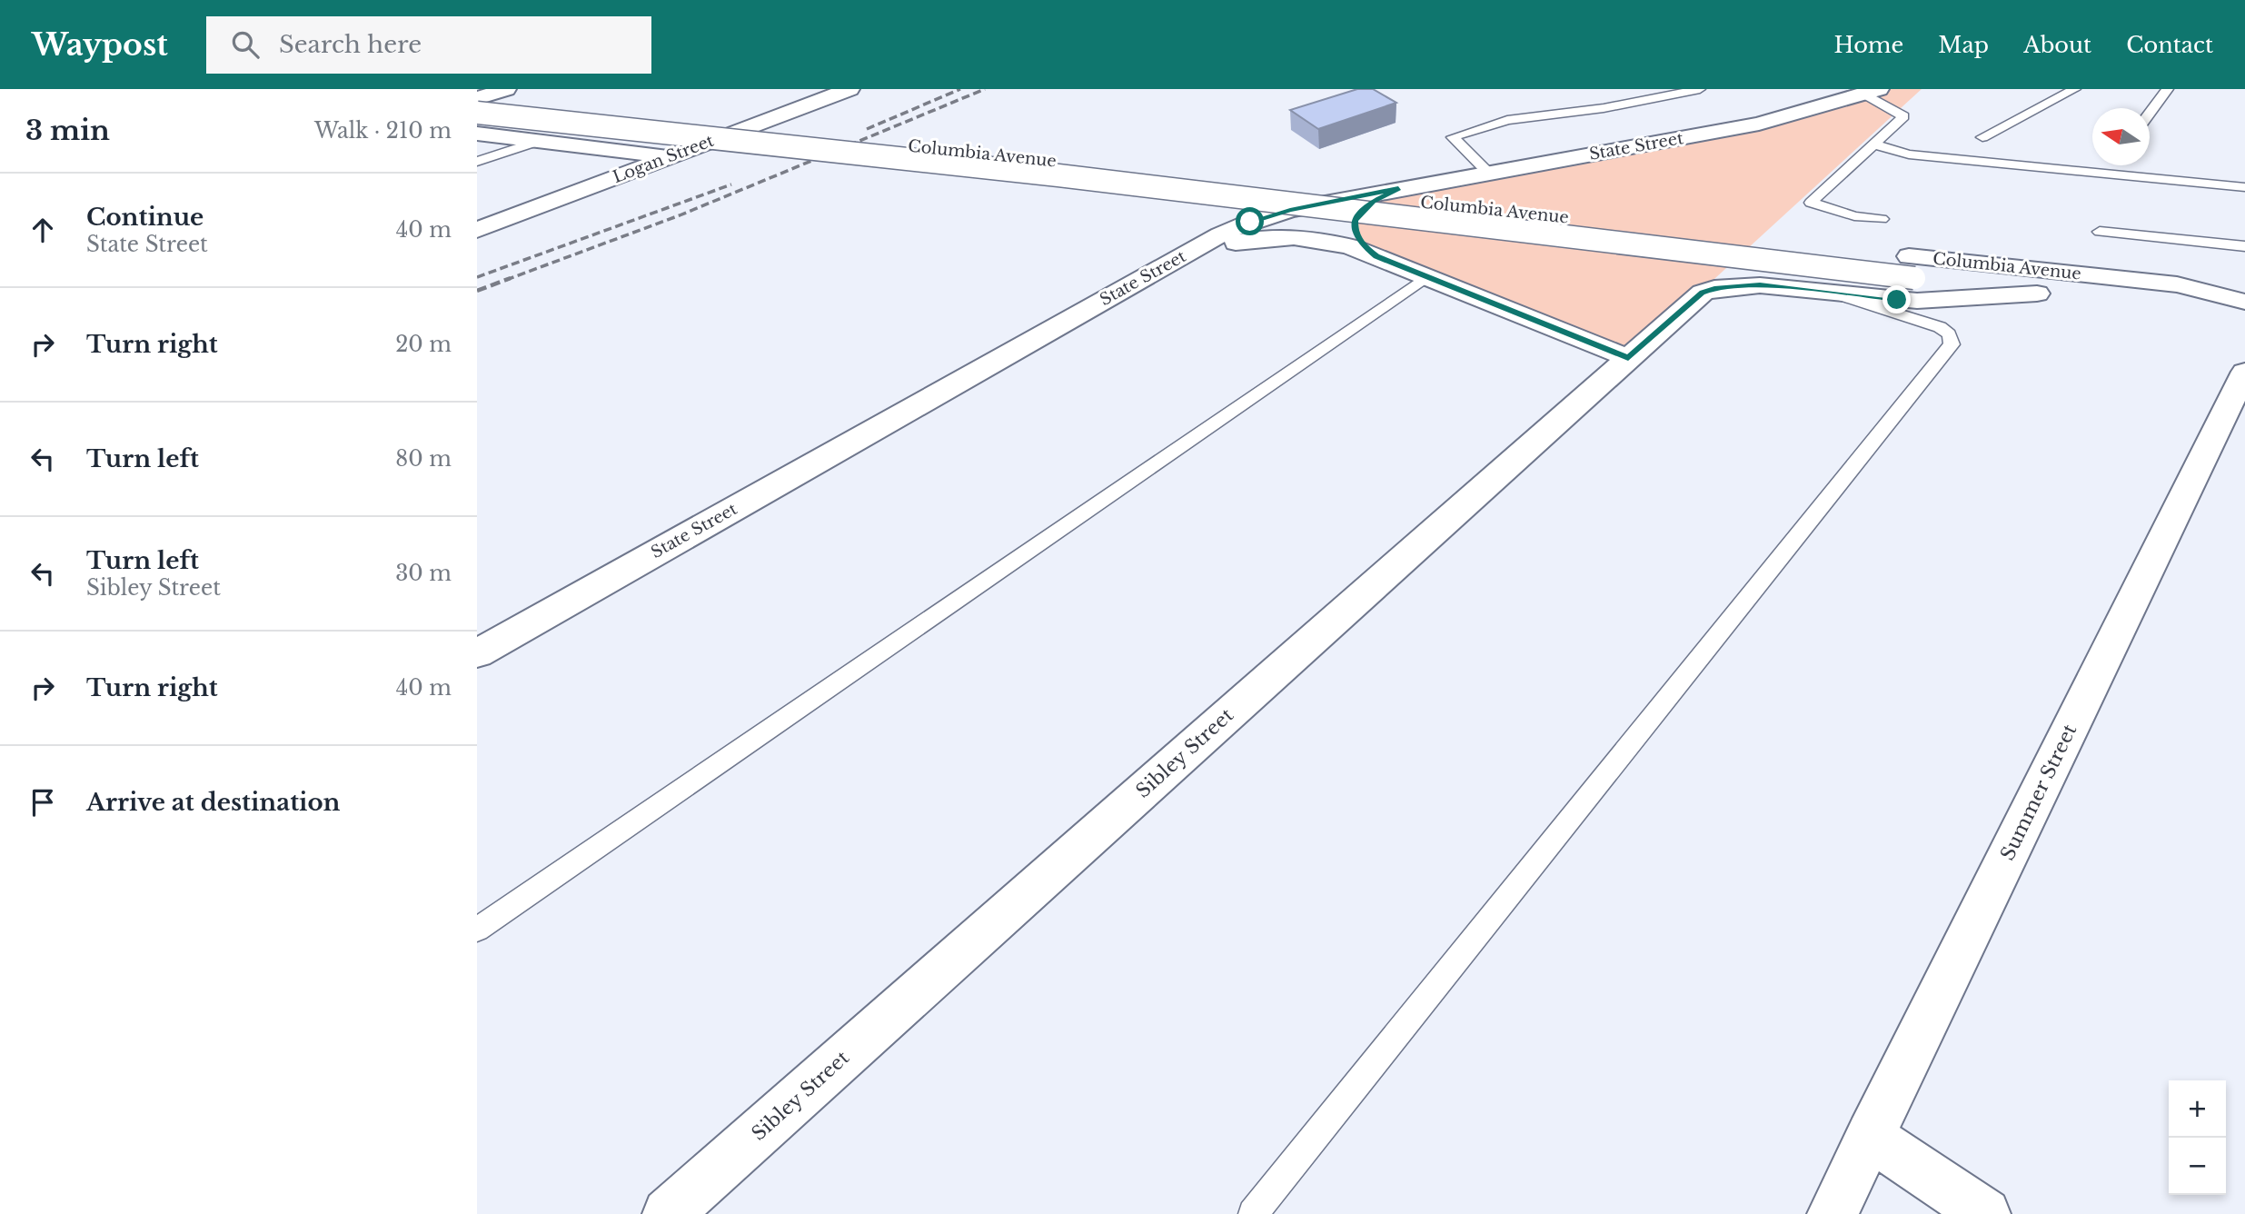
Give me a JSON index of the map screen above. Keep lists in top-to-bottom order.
{
  "streets": {
    "street": [
      "State Street",
      "Columbia Avenue",
      "Logan Street",
      "Sibley Street",
      "Summer Street"
    ]
  },
  "crossings": [
    ["Columbia Avenue", "Sibley Street"]
  ],
  "north": "left",
  "page": {
    "header": "Waypost",
    "search": "Search here",
    "nav": [
      "Home",
      "Map",
      "About",
      "Contact"
    ],
    "heading": ["3 min", "Walk · 210 m"],
    "list": [
      ["Continue", "State Street", "40 m"],
      ["Turn right", "20 m"],
      ["Turn left", "80 m"],
      ["Turn left", "Sibley Street", "30 m"],
      ["Turn right", "40 m"],
      "Arrive at destination"
    ],
    "map_buttons": ["+", "−"]
  }
}
